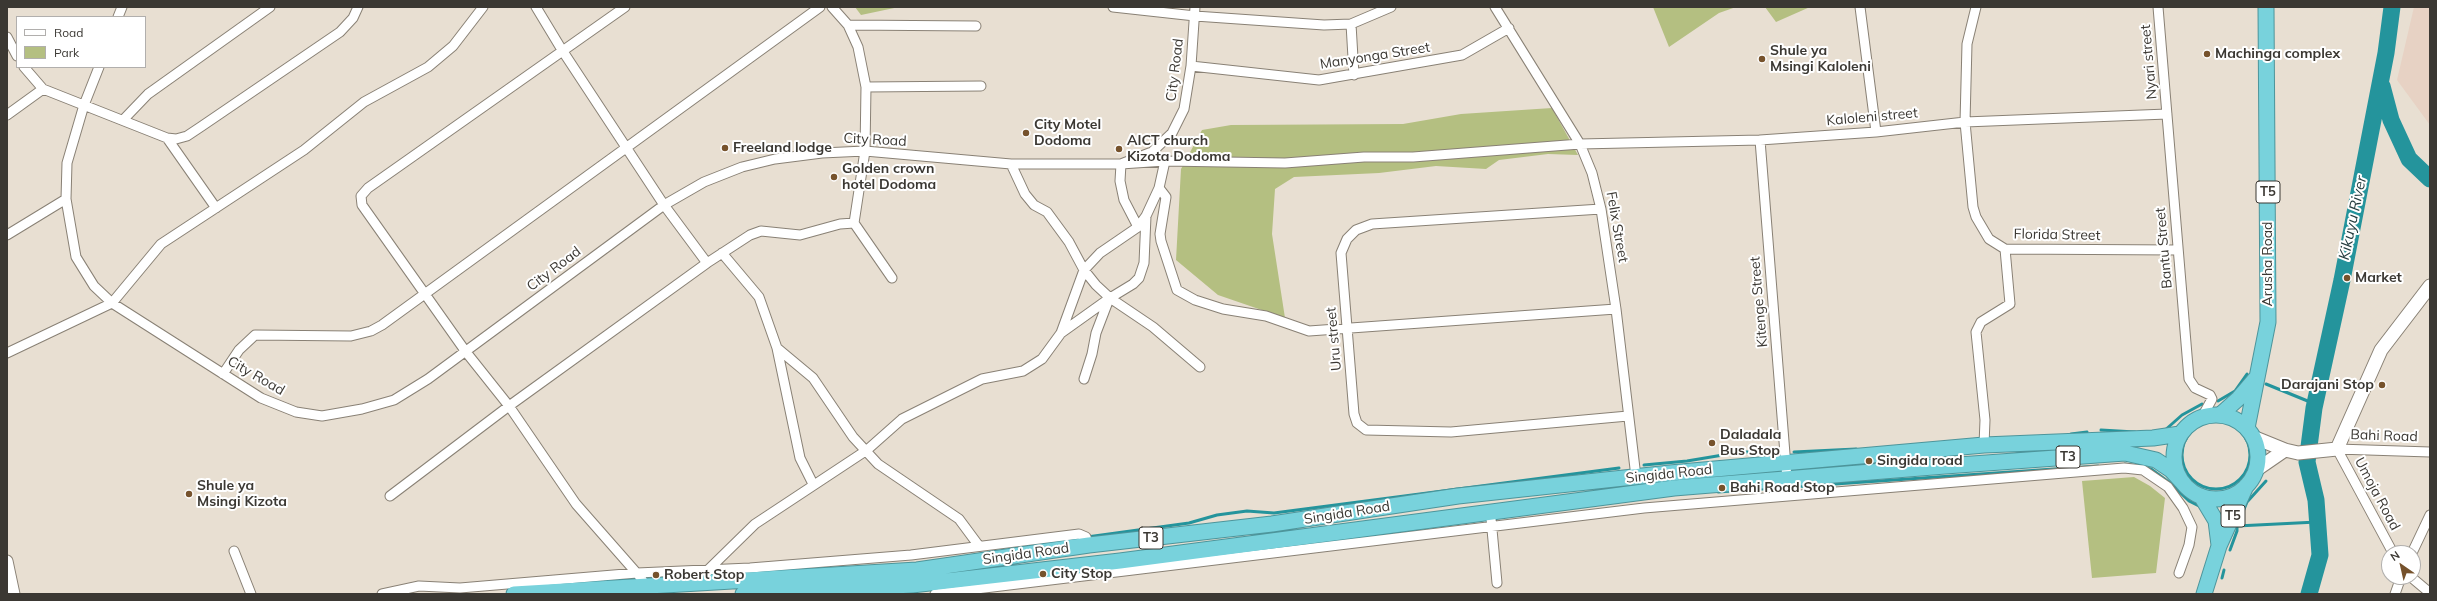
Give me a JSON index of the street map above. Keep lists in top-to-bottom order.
{
  "streets": {
    "highway": [
      "T5",
      "Arusha Road",
      "T3",
      "Singida Road"
    ],
    "street": [
      "Manyonga Street",
      "Nyari street",
      "City Road",
      "Kaloleni street",
      "Felix Street",
      "Florida Street",
      "Bantu Street",
      "Kitenge Street",
      "Uru street",
      "Bahi Road",
      "Umoja Road"
    ]
  },
  "crossings": [
    ["Manyonga Street", "City Road"],
    ["Manyonga Street", "Felix Street"],
    ["Nyari street", "Kaloleni street"],
    ["Nyari street", "Bantu Street"],
    ["City Road", "Kaloleni street"],
    ["Kaloleni street", "Felix Street"],
    ["Kaloleni street", "Florida Street"],
    ["Kaloleni street", "Bantu Street"],
    ["Kaloleni street", "Kitenge Street"],
    ["T5", "Bantu Street"],
    ["T5", "Arusha Road"],
    ["T5", "Singida Road"],
    ["Felix Street", "Uru street"],
    ["Felix Street", "Singida Road"],
    ["Florida Street", "Bantu Street"],
    ["Bantu Street", "Singida Road"],
    ["Kitenge Street", "Singida Road"],
    ["Bahi Road", "Umoja Road"]
  ],
  "water": ["Kikuyu River"],
  "places": [
    "Machinga complex",
    "Shule ya Msingi Kaloleni",
    "City Motel Dodoma",
    "Freeland lodge",
    "AICT church Kizota Dodoma",
    "Golden crown hotel Dodoma",
    "Market",
    "Darajani Stop",
    "Daladala Bus Stop",
    "Singida road",
    "Bahi Road Stop",
    "Shule ya Msingi Kizota",
    "City Stop",
    "Robert Stop"
  ],
  "legend": ["Road", "Park"],
  "north": "top left"
}
